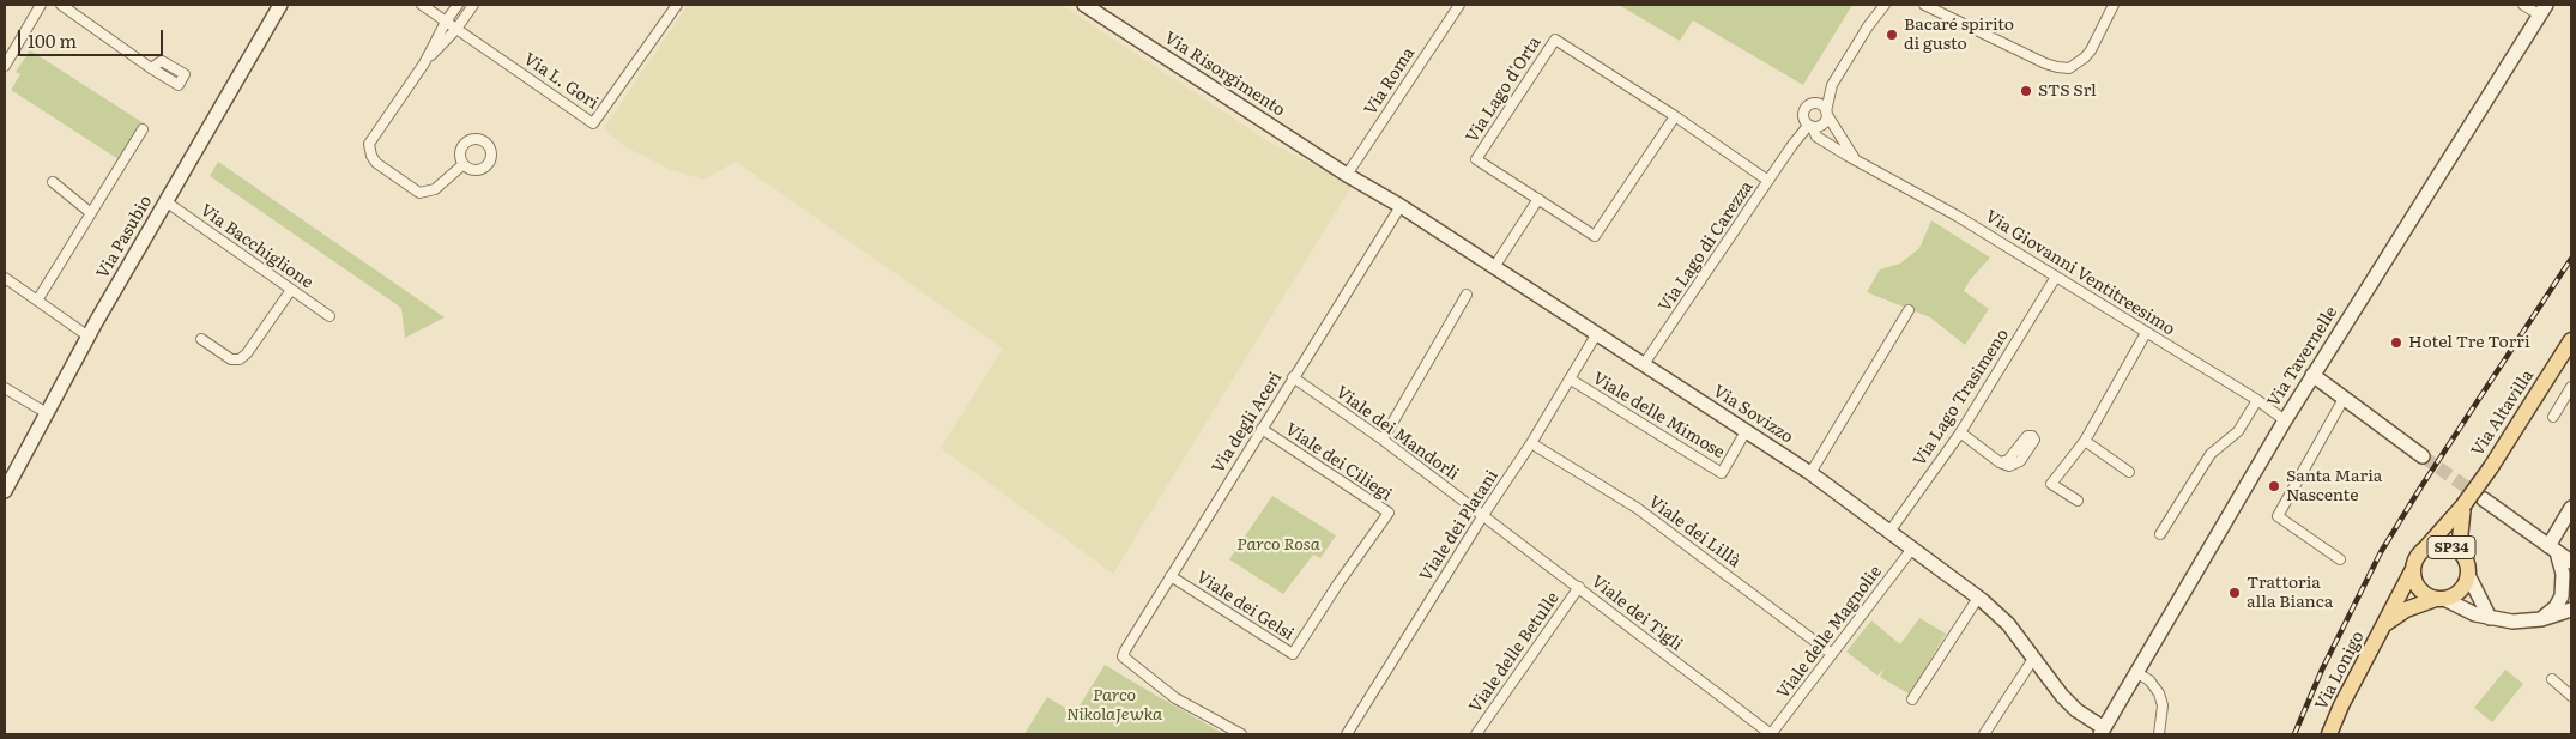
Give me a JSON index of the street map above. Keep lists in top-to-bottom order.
{
  "streets": {
    "main road": ["Via Altavilla", "SP34", "Via Lonigo"],
    "street": [
      "Via Risorgimento",
      "Via L. Gori",
      "Via Roma",
      "Via Lago d'Orta",
      "Via Pasubio",
      "Via Bacchiglione",
      "Via Lago di Carezza",
      "Via Giovanni Ventitreesimo",
      "Via Tavernelle",
      "Via Lago Trasimeno",
      "Via Sovizzo",
      "Viale delle Mimose",
      "Via degli Aceri",
      "Viale dei Mandorli",
      "Viale dei Ciliegi",
      "Viale dei Platani",
      "Viale dei Lillà",
      "Viale dei Gelsi",
      "Viale dei Tigli",
      "Viale delle Magnolie",
      "Viale delle Betulle"
    ]
  },
  "crossings": [
    ["Via Risorgimento", "Via Roma"],
    ["Via Risorgimento", "Via Sovizzo"],
    ["Via Roma", "Via Sovizzo"],
    ["Via Lago d'Orta", "Via Lago di Carezza"],
    ["Via Pasubio", "Via Bacchiglione"],
    ["Via Lago di Carezza", "Via Giovanni Ventitreesimo"],
    ["Via Lago di Carezza", "Via Sovizzo"],
    ["Via Giovanni Ventitreesimo", "Via Tavernelle"],
    ["Via Giovanni Ventitreesimo", "Via Lago Trasimeno"],
    ["Via Tavernelle", "Via Sovizzo"],
    ["Via Lago Trasimeno", "Via Sovizzo"],
    ["Via Altavilla", "SP34"],
    ["Via Altavilla", "Via Lonigo"],
    ["Via Sovizzo", "Viale delle Mimose"],
    ["Via Sovizzo", "Via degli Aceri"],
    ["Via Sovizzo", "Viale dei Platani"],
    ["Via Sovizzo", "Viale delle Magnolie"],
    ["Viale delle Mimose", "Viale dei Platani"],
    ["Via degli Aceri", "Viale dei Mandorli"],
    ["Via degli Aceri", "Viale dei Ciliegi"],
    ["Via degli Aceri", "Viale dei Gelsi"],
    ["Viale dei Mandorli", "Viale dei Platani"],
    ["Viale dei Mandorli", "Viale dei Tigli"],
    ["Viale dei Ciliegi", "Viale dei Gelsi"],
    ["Viale dei Platani", "Viale dei Lillà"],
    ["Viale dei Platani", "Viale dei Tigli"],
    ["Viale dei Lillà", "Viale delle Magnolie"],
    ["SP34", "Via Lonigo"],
    ["Viale dei Tigli", "Viale delle Magnolie"],
    ["Viale dei Tigli", "Viale delle Betulle"]
  ],
  "parks": ["Parco Rosa", "Parco NikolaJewka"],
  "places": [
    "Bacaré spirito di gusto",
    "STS Srl",
    "Hotel Tre Torri",
    "Santa Maria Nascente",
    "Trattoria alla Bianca"
  ],
  "scale_bar": "100 m"
}
